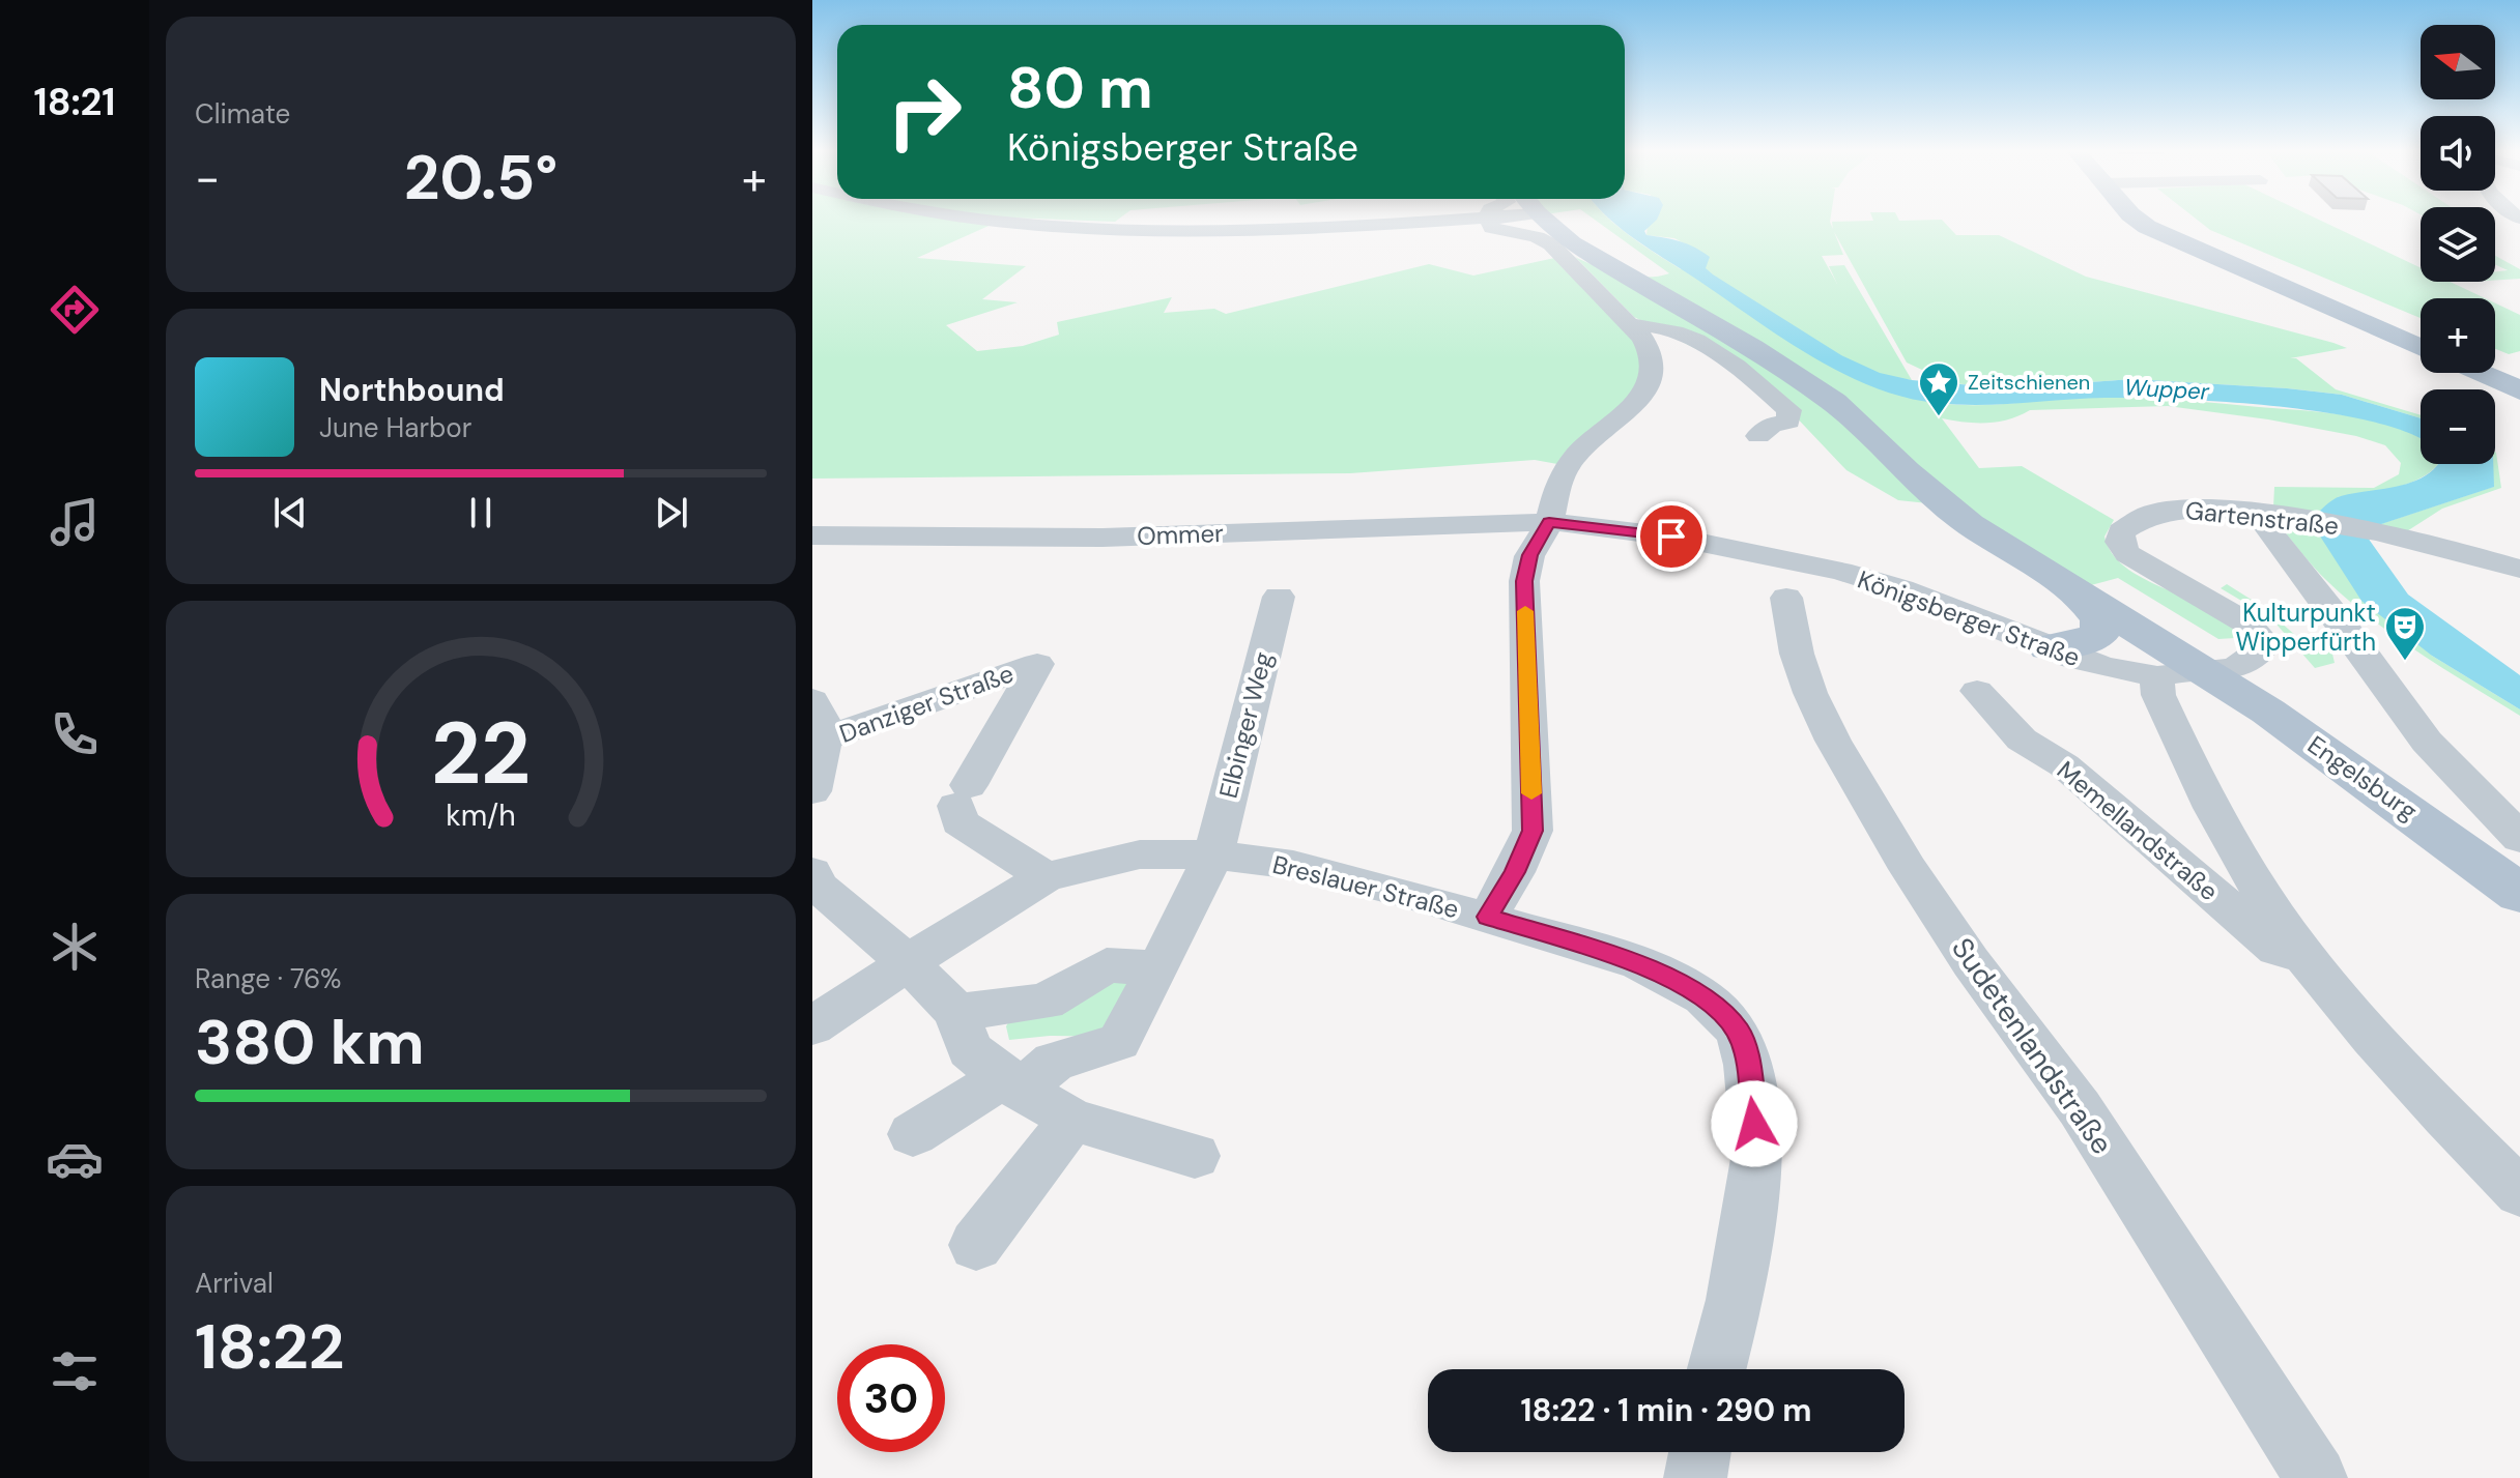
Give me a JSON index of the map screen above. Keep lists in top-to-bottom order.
{
  "streets": {
    "main road": ["Engelsburg"],
    "street": [
      "Gartenstraße",
      "Ommer",
      "Königsberger Straße",
      "Danziger Straße",
      "Elbinger Weg",
      "Memellandstraße",
      "Breslauer Straße",
      "Sudetenlandstraße"
    ]
  },
  "crossings": [
    ["Gartenstraße", "Königsberger Straße"],
    ["Gartenstraße", "Engelsburg"],
    ["Gartenstraße", "Memellandstraße"],
    ["Ommer", "Königsberger Straße"],
    ["Königsberger Straße", "Engelsburg"],
    ["Königsberger Straße", "Memellandstraße"],
    ["Danziger Straße", "Breslauer Straße"],
    ["Elbinger Weg", "Breslauer Straße"],
    ["Engelsburg", "Memellandstraße"]
  ],
  "water": ["Wupper"],
  "places": {
    "place": ["Zeitschienen"],
    "theatre": ["Kulturpunkt Wipperfürth"]
  },
  "north": "left",
  "page": {
    "tabs": "18:21",
    "tile": [
      "Climate",
      ["Range · 76%", "380 km"],
      ["Arrival", "18:22"]
    ],
    "map_buttons": ["+", "−"],
    "turn": ["80 m", "Königsberger Straße"],
    "heat": ["−", "20.5°", "+"],
    "song": ["Northbound", "June Harbor"],
    "limit": "30",
    "trip": "18:22 · 1 min · 290 m",
    "gauge": ["22", "km/h"]
  }
}
